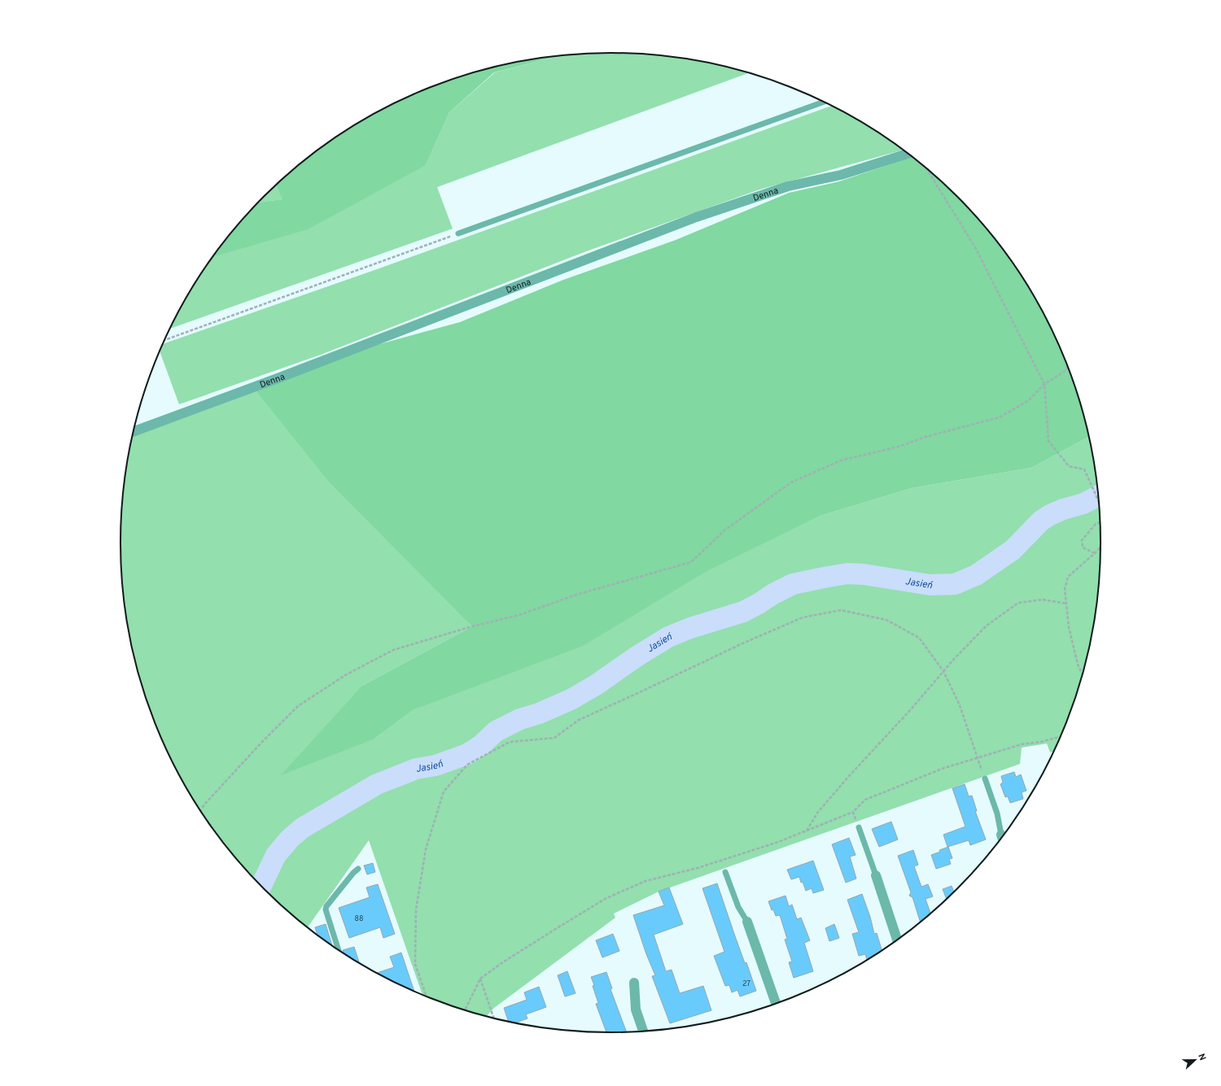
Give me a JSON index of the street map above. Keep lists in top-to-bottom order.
{
  "streets": {
    "street": ["Denna"]
  },
  "water": ["Jasień"],
  "house_numbers": ["88", "27"],
  "north": "right"
}
